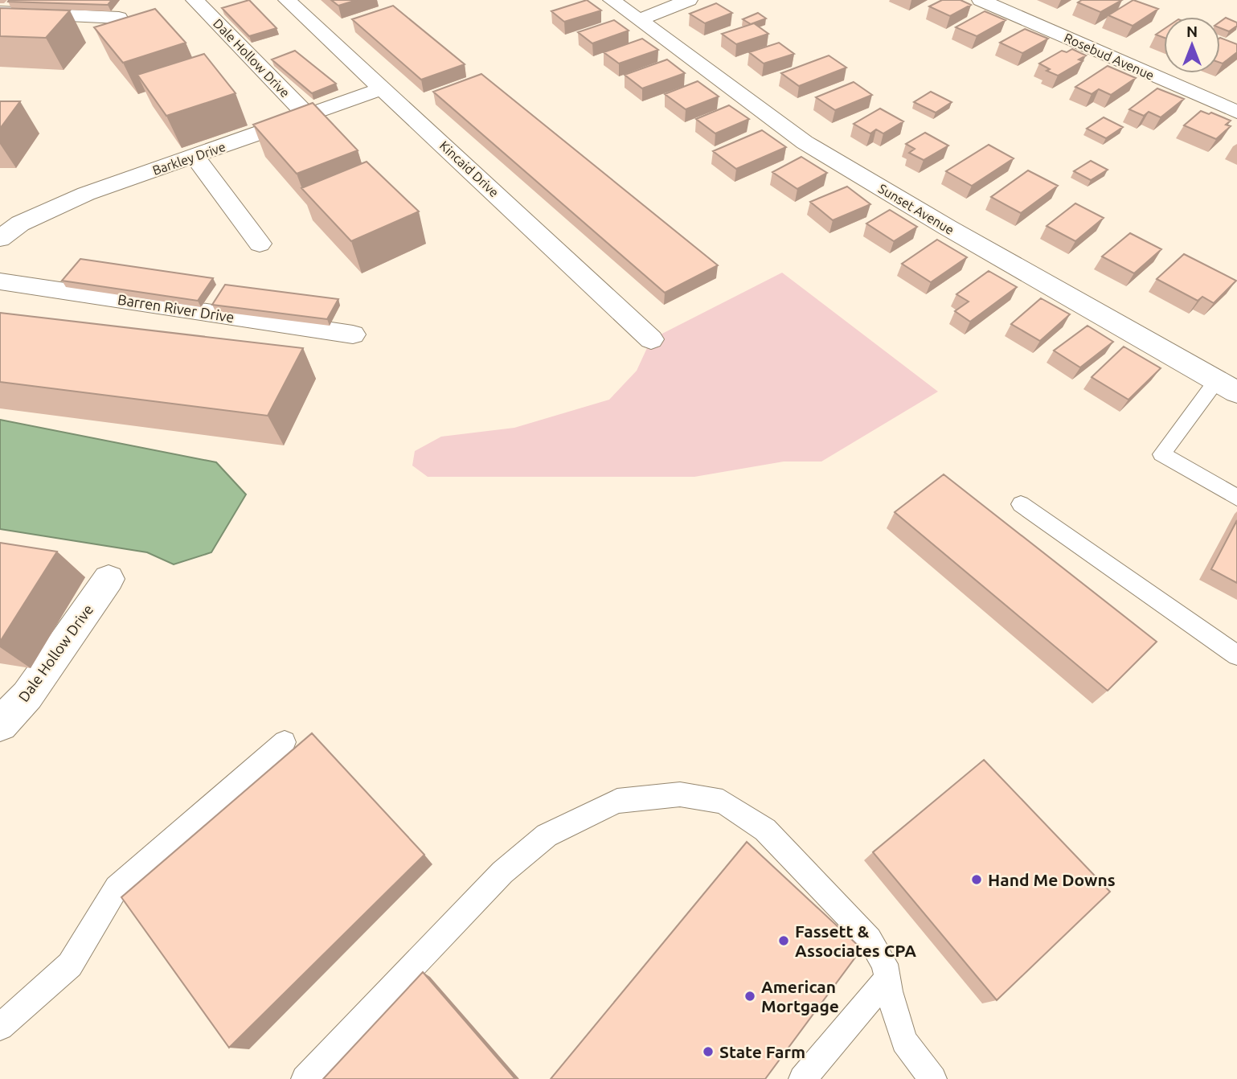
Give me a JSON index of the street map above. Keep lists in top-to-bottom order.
{
  "streets": {
    "street": [
      "Rosebud Avenue",
      "Dale Hollow Drive",
      "Barkley Drive",
      "Kincaid Drive",
      "Sunset Avenue",
      "Barren River Drive"
    ]
  },
  "crossings": [
    ["Dale Hollow Drive", "Barkley Drive"],
    ["Barkley Drive", "Kincaid Drive"]
  ],
  "places": [
    "Hand Me Downs",
    "Fassett & Associates CPA",
    "American Mortgage",
    "State Farm"
  ],
  "north": "top"
}
